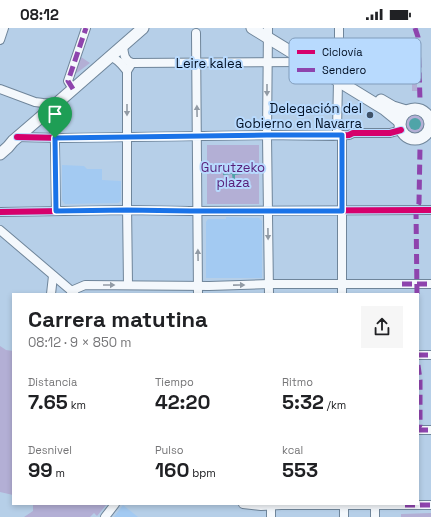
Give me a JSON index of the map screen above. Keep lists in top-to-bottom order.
{
  "streets": {
    "street": ["Leire kalea"]
  },
  "parks": ["Gurutzeko plaza"],
  "places": ["Delegación del Gobierno en Navarra"],
  "legend": ["Ciclovía", "Sendero"],
  "page": {
    "status": "08:12",
    "heading": ["Carrera matutina", "08:12 · 9 × 850 m"],
    "stats": [
      ["Distancia", "7.65 km"],
      ["Tiempo", "42:20"],
      ["Ritmo", "5:32 /km"],
      ["Desnivel", "99 m"],
      ["Pulso", "160 bpm"],
      ["kcal", "553"]
    ]
  }
}
